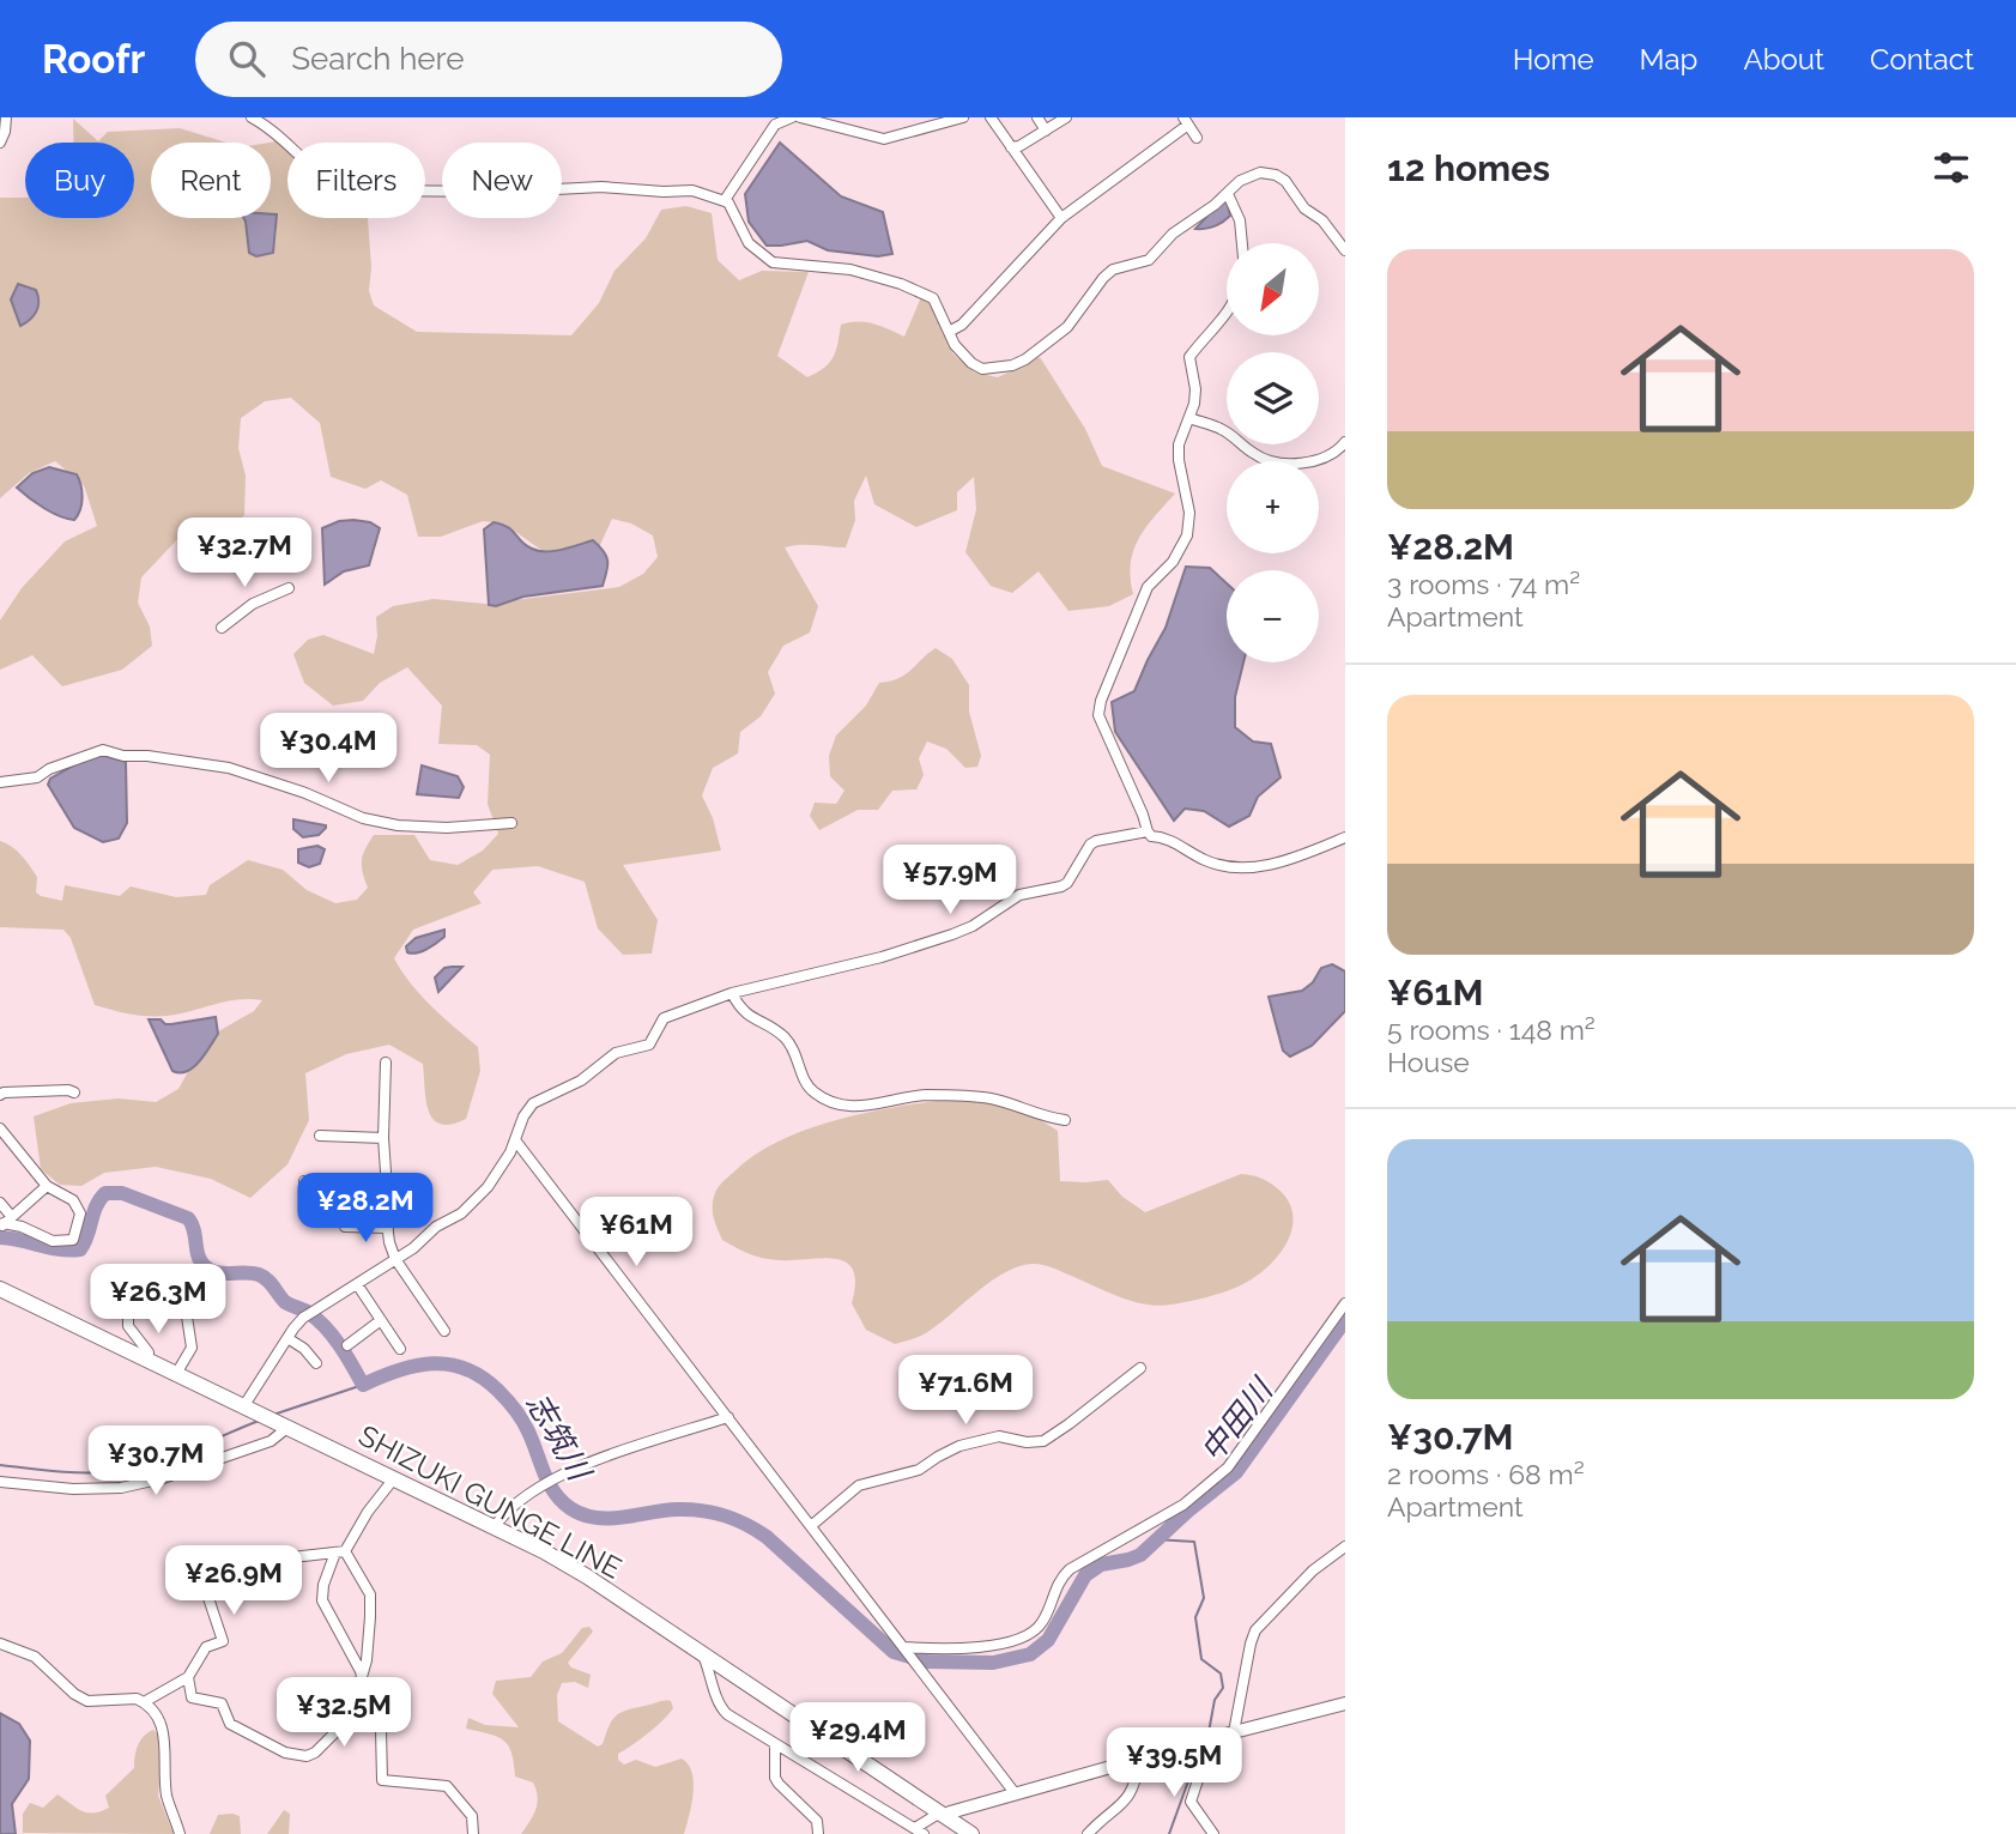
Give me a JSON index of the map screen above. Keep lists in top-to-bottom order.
{
  "streets": {
    "main road": ["SHIZUKI GUNGE LINE"]
  },
  "water": ["中田川", "志筑川"],
  "north": "bottom left",
  "page": {
    "header": "Roofr",
    "search": "Search here",
    "nav": [
      "Home",
      "Map",
      "About",
      "Contact"
    ],
    "heading": "12 homes",
    "chip": [
      "Buy",
      "Rent",
      "Filters",
      "New"
    ],
    "list": [
      {
        "name": "¥28.2M",
        "note": "3 rooms · 74 m² · Apartment"
      },
      {
        "name": "¥61M",
        "note": "5 rooms · 148 m² · House"
      },
      {
        "name": "¥30.7M",
        "note": "2 rooms · 68 m² · Apartment"
      }
    ],
    "map_buttons": ["+", "−"],
    "price": [
      "¥32.7M",
      "¥30.4M",
      "¥57.9M",
      "¥28.2M",
      "¥61M",
      "¥26.3M",
      "¥71.6M",
      "¥30.7M",
      "¥26.9M",
      "¥32.5M",
      "¥29.4M",
      "¥39.5M"
    ]
  }
}
